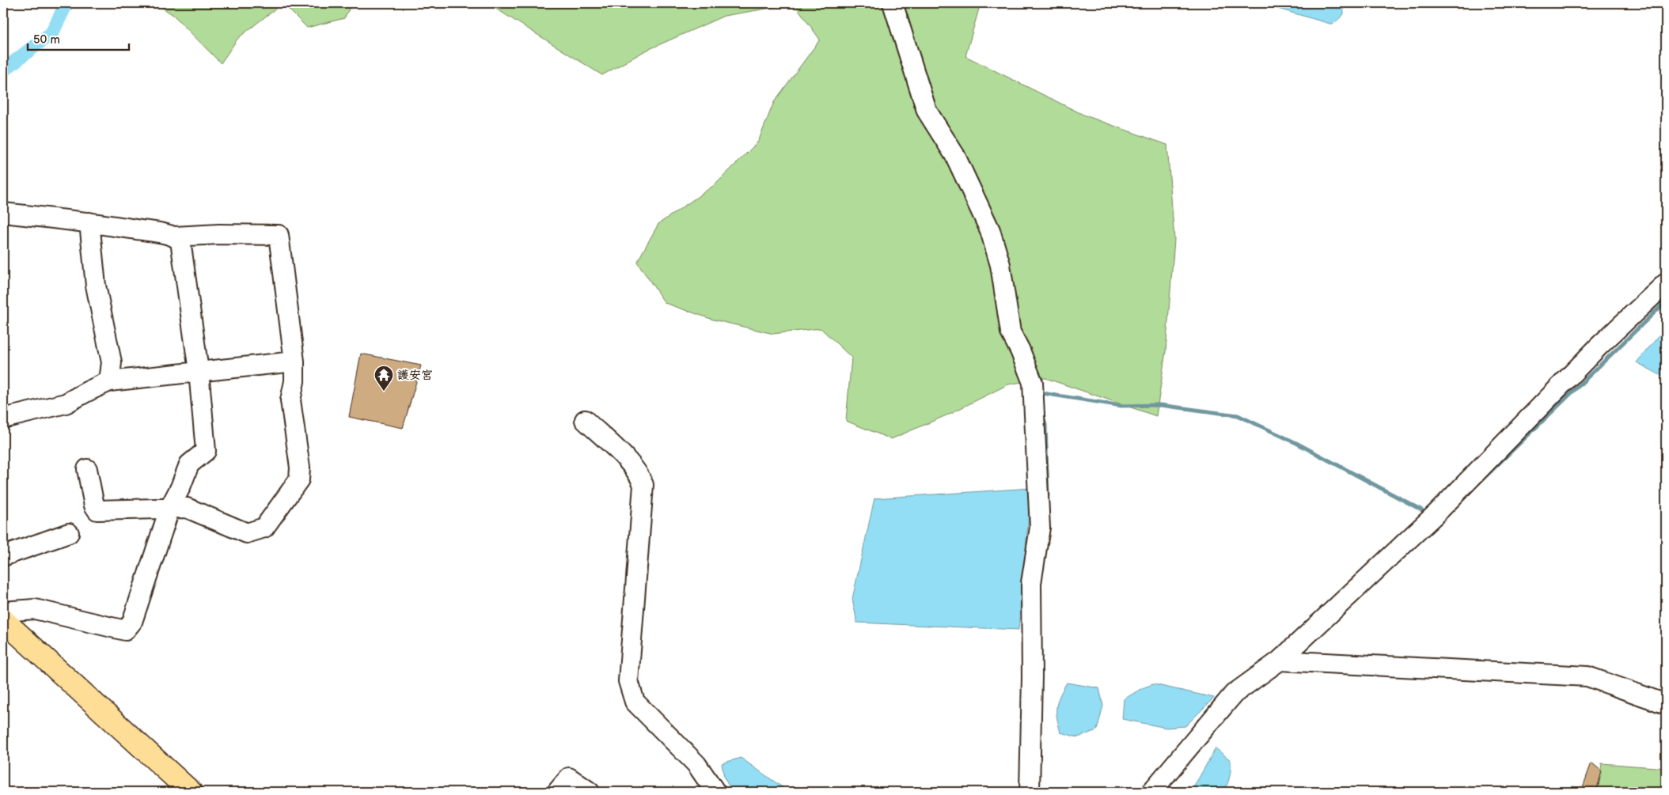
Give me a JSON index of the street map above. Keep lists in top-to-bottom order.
{
  "places": {
    "temple": ["護安宮"]
  },
  "scale_bar": "50 m"
}
